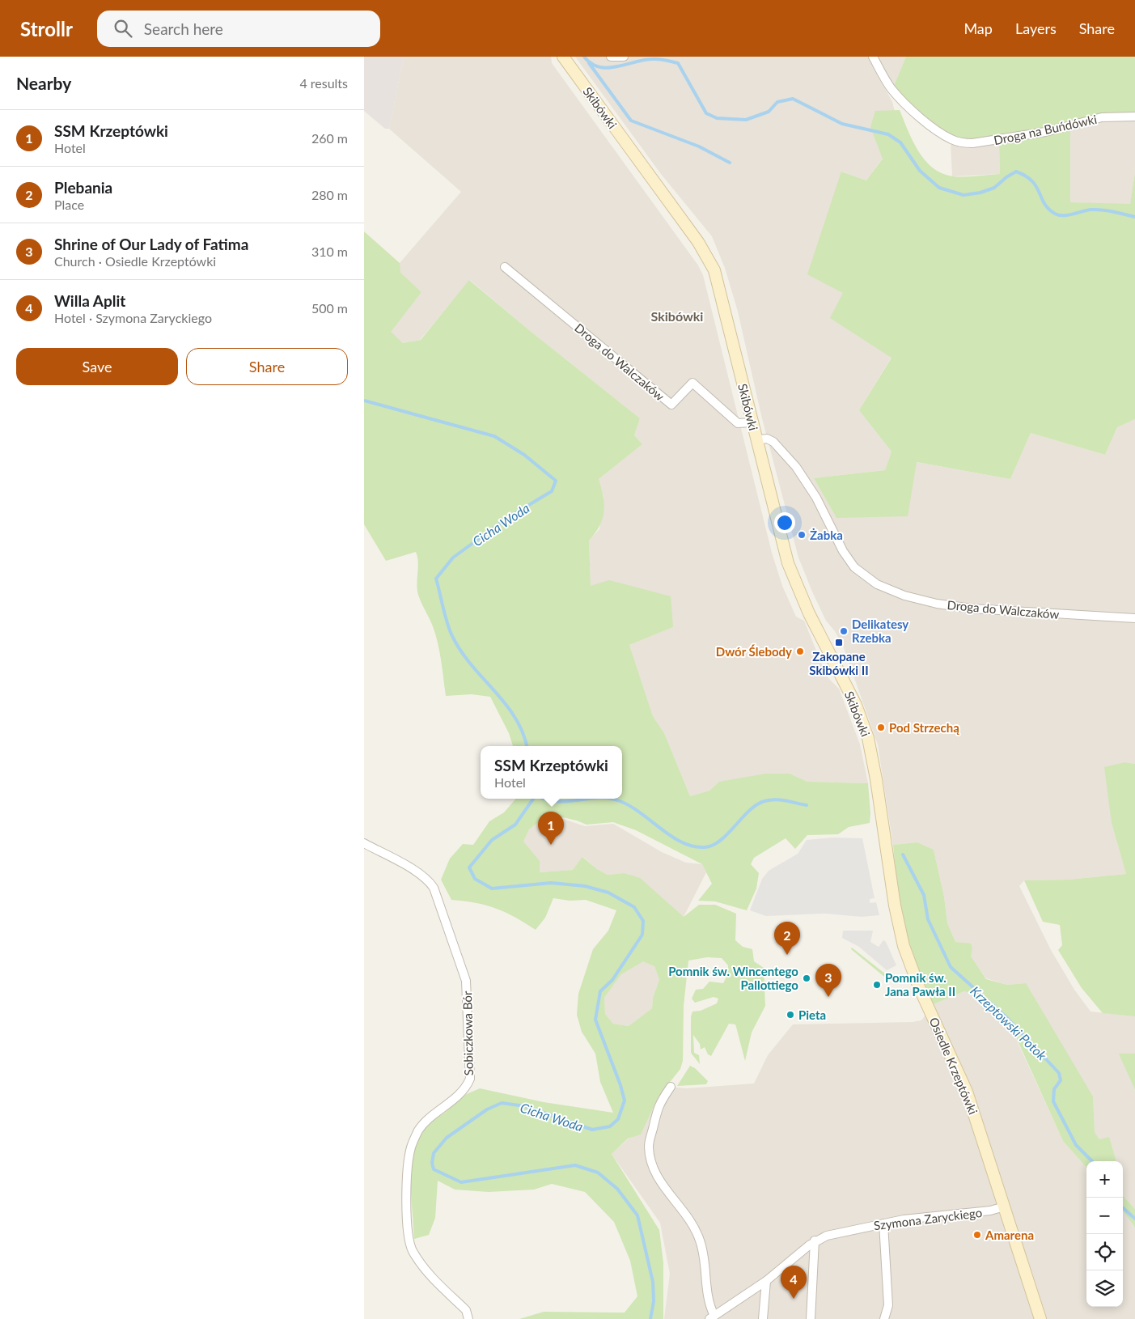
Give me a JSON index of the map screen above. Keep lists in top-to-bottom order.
{
  "streets": {
    "main road": ["Skibówki", "Osiedle Krzeptówki"],
    "street": [
      "Droga na Buńdówki",
      "Droga do Walczaków",
      "Sobiczkowa Bór",
      "Szymona Zaryckiego"
    ]
  },
  "crossings": [
    ["Skibówki", "Droga do Walczaków"],
    ["Skibówki", "Osiedle Krzeptówki"],
    ["Osiedle Krzeptówki", "Szymona Zaryckiego"]
  ],
  "districts": ["Skibówki"],
  "water": ["Cicha Woda", "Krzeptowski Potok"],
  "places": {
    "other": [
      "Żabka",
      "Delikatesy Rzebka",
      "Dwór Ślebody",
      "Pod Strzechą",
      "Pomnik św. Wincentego Pallottiego",
      "Pomnik św. Jana Pawła II",
      "Pieta",
      "Amarena"
    ],
    "transit": ["Zakopane Skibówki II"]
  },
  "page": {
    "header": "Strollr",
    "search": "Search here",
    "nav": ["Map", "Layers", "Share"],
    "heading": ["Nearby", "4 results"],
    "list": [
      {
        "mark": "1",
        "name": "SSM Krzeptówki",
        "note": "Hotel",
        "value": "260 m"
      },
      {
        "mark": "2",
        "name": "Plebania",
        "note": "Place",
        "value": "280 m"
      },
      {
        "mark": "3",
        "name": "Shrine of Our Lady of Fatima",
        "note": "Church · Osiedle Krzeptówki",
        "value": "310 m"
      },
      {
        "mark": "4",
        "name": "Willa Aplit",
        "note": "Hotel · Szymona Zaryckiego",
        "value": "500 m"
      }
    ],
    "buttons": ["Save", "Share"],
    "popup": ["SSM Krzeptówki", "Hotel"],
    "pins": [
      "1",
      "2",
      "3",
      "4"
    ],
    "map_buttons": ["+", "−"]
  }
}
